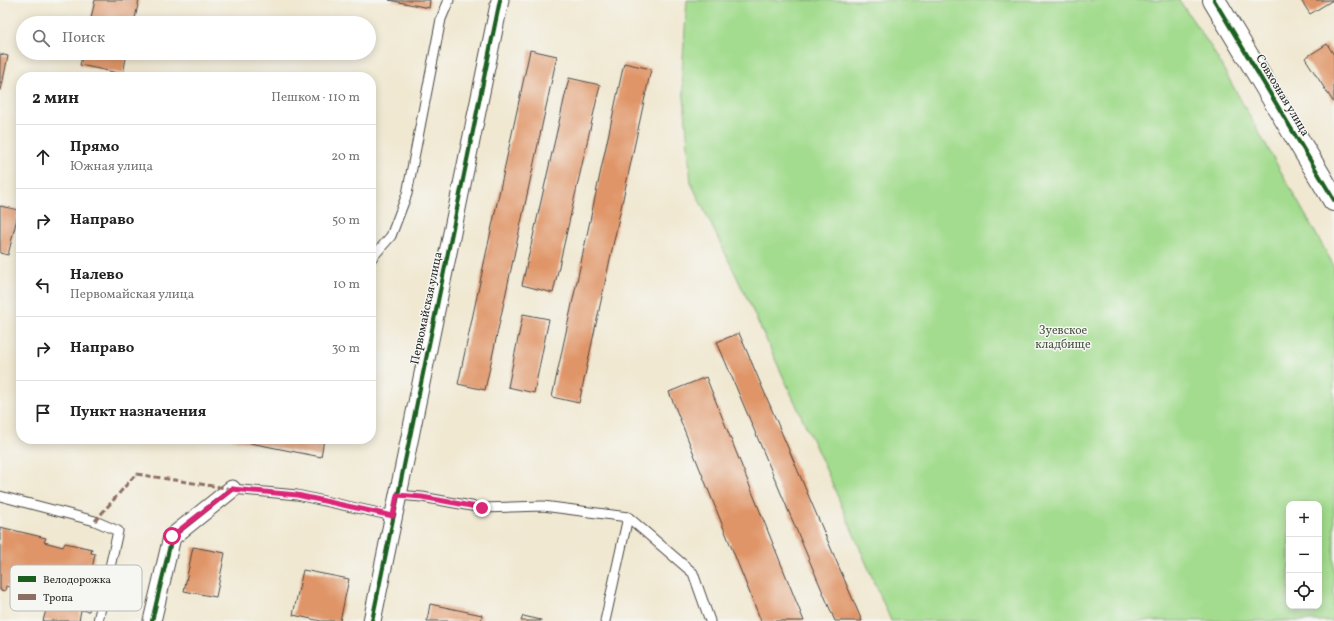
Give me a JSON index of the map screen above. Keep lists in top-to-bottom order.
{
  "streets": {
    "street": ["Совхозная улица", "Первомайская улица"]
  },
  "parks": ["Зуевское кладбище"],
  "legend": ["Велодорожка", "Тропа"],
  "page": {
    "search": "Поиск",
    "heading": ["2 мин", "Пешком · 110 m"],
    "list": [
      ["Прямо", "Южная улица", "20 m"],
      ["Направо", "50 m"],
      ["Налево", "Первомайская улица", "10 m"],
      ["Направо", "30 m"],
      "Пункт назначения"
    ],
    "map_buttons": ["+", "−"]
  }
}
